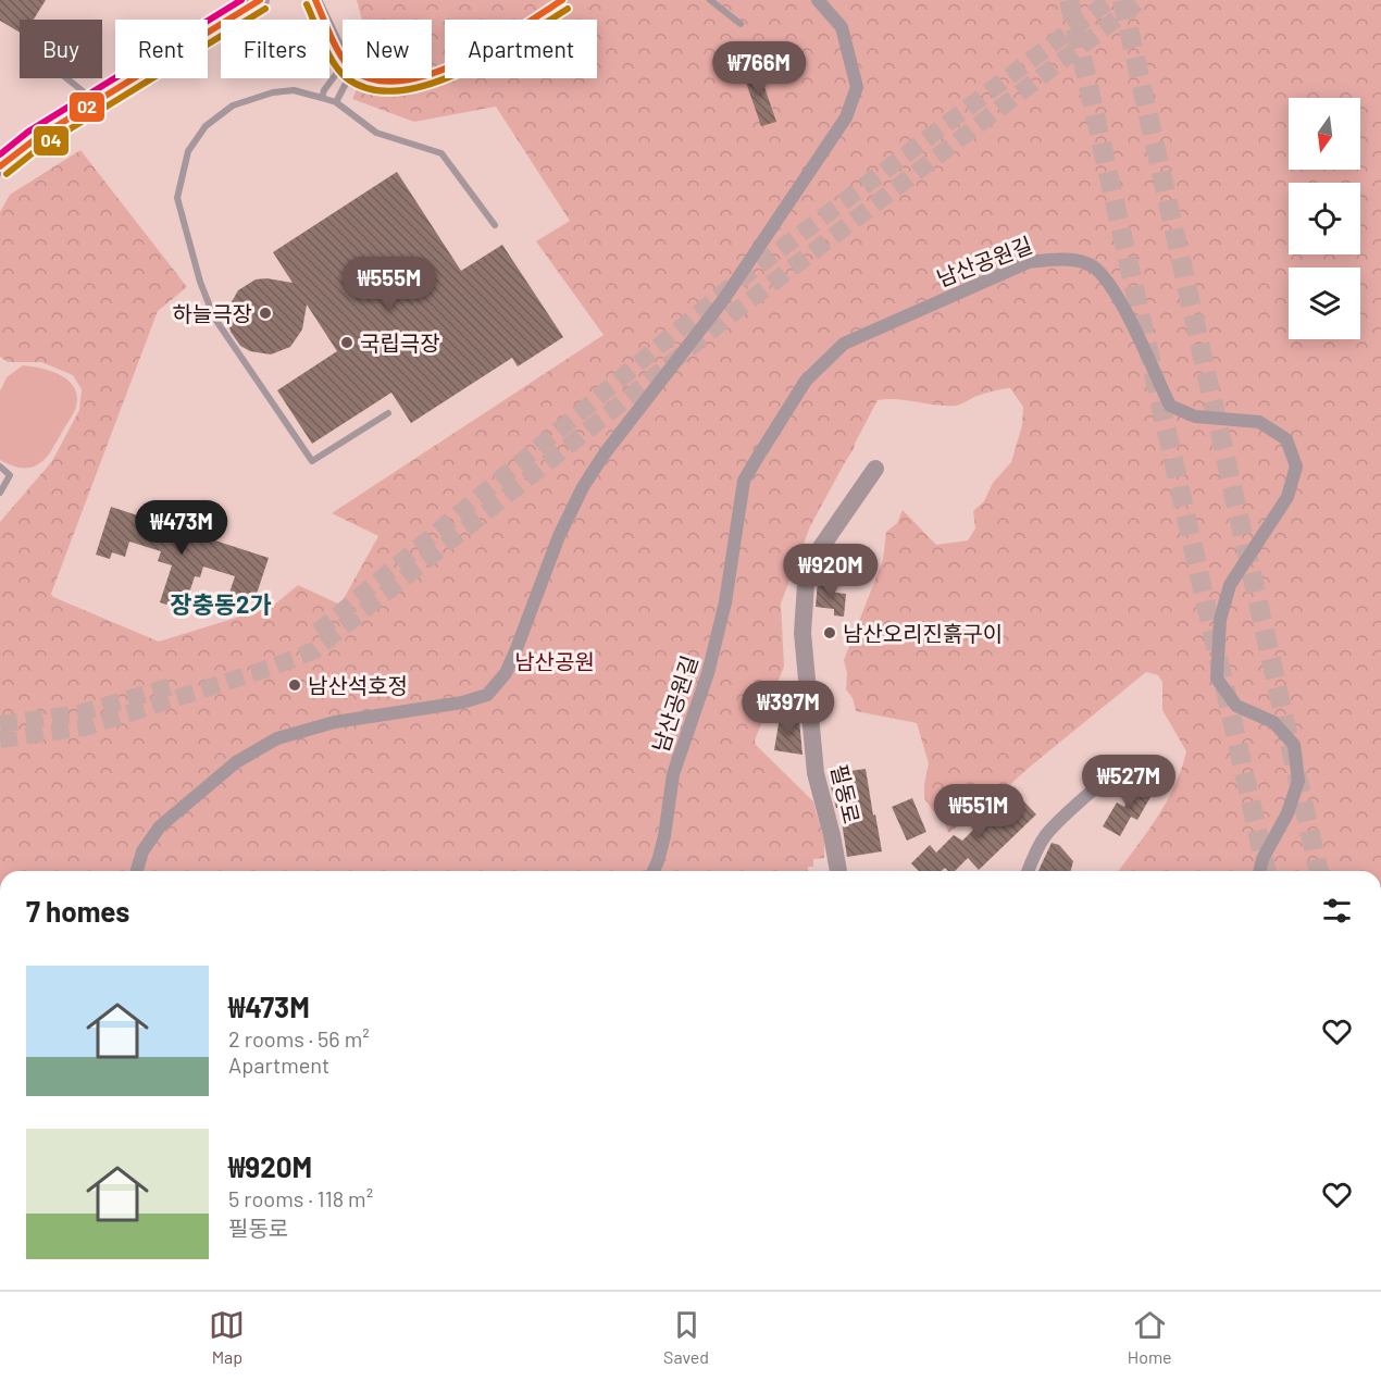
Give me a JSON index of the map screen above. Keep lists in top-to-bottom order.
{
  "streets": {
    "street": ["남산공원길", "필동로"]
  },
  "districts": ["장충동2가"],
  "parks": ["남산공원"],
  "places": [
    "하늘극장",
    "국립극장",
    "남산오리진흙구이",
    "남산석호정"
  ],
  "lines": ["transit line 02", "transit line 04"],
  "north": "bottom",
  "page": {
    "chip": [
      "Buy",
      "Rent",
      "Filters",
      "New",
      "Apartment"
    ],
    "price": [
      "₩766M",
      "₩555M",
      "₩473M",
      "₩920M",
      "₩397M",
      "₩527M",
      "₩551M"
    ],
    "heading": "7 homes",
    "list": [
      {
        "name": "₩473M",
        "note": "2 rooms · 56 m² · Apartment"
      },
      {
        "name": "₩920M",
        "note": "5 rooms · 118 m² · 필동로"
      }
    ],
    "tabs": ["Map", "Saved", "Home"]
  }
}
